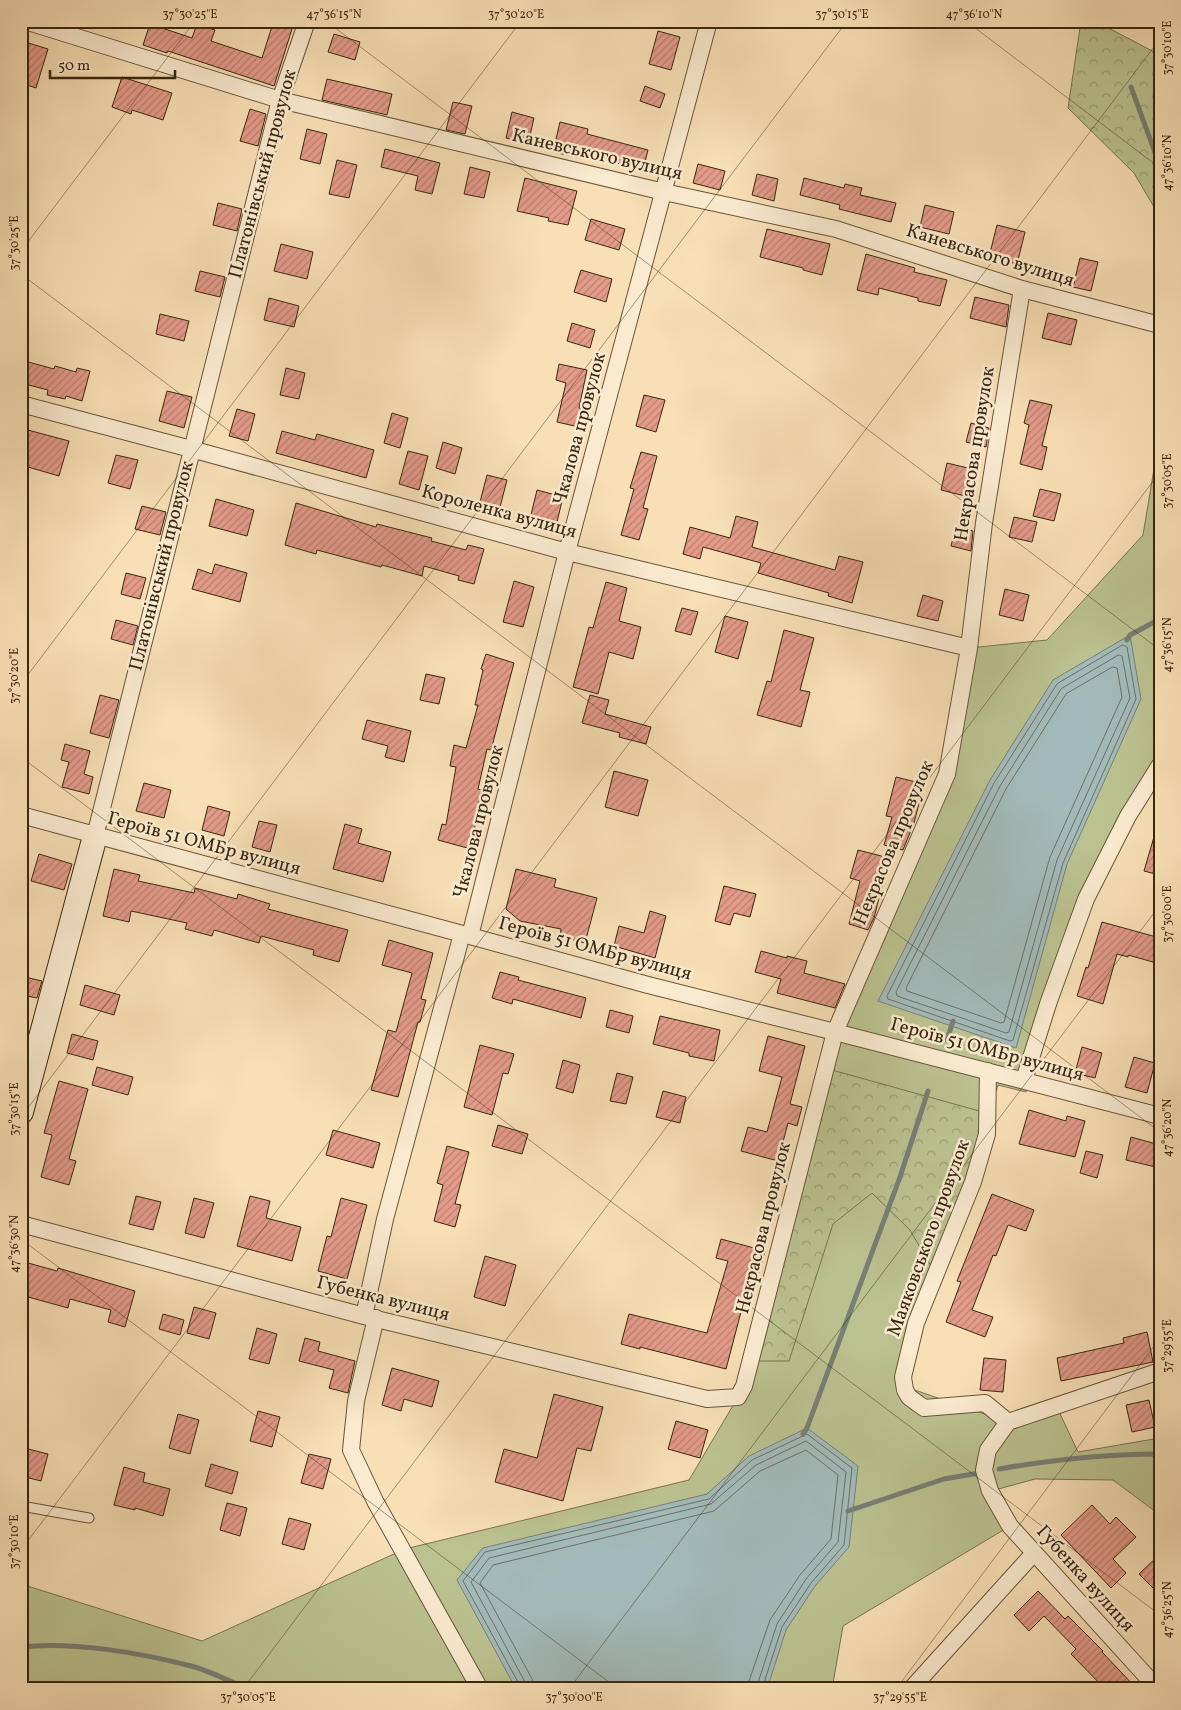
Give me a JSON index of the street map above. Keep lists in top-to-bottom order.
{
  "streets": {
    "street": [
      "Каневського вулиця",
      "Платонівський провулок",
      "Чкалова провулок",
      "Некрасова провулок",
      "Короленка вулиця",
      "Героїв 51 ОМБр вулиця",
      "Маяковського провулок",
      "Губенка вулиця"
    ]
  },
  "crossings": [
    ["Каневського вулиця", "Платонівський провулок"],
    ["Каневського вулиця", "Чкалова провулок"],
    ["Каневського вулиця", "Некрасова провулок"],
    ["Платонівський провулок", "Короленка вулиця"],
    ["Платонівський провулок", "Героїв 51 ОМБр вулиця"],
    ["Чкалова провулок", "Короленка вулиця"],
    ["Чкалова провулок", "Героїв 51 ОМБр вулиця"],
    ["Чкалова провулок", "Губенка вулиця"],
    ["Некрасова провулок", "Короленка вулиця"],
    ["Некрасова провулок", "Героїв 51 ОМБр вулиця"],
    ["Некрасова провулок", "Губенка вулиця"],
    ["Героїв 51 ОМБр вулиця", "Маяковського провулок"],
    ["Маяковського провулок", "Губенка вулиця"]
  ],
  "scale_bar": "50 m",
  "coordinates": [
    "37°30'25\"E",
    "47°36'15\"N",
    "37°30'20\"E",
    "37°30'15\"E",
    "47°36'10\"N",
    "37°30'10\"E",
    "37°30'05\"E",
    "37°30'00\"E",
    "47°36'20\"N",
    "47°36'30\"N",
    "37°29'55\"E",
    "47°36'25\"N"
  ]
}
